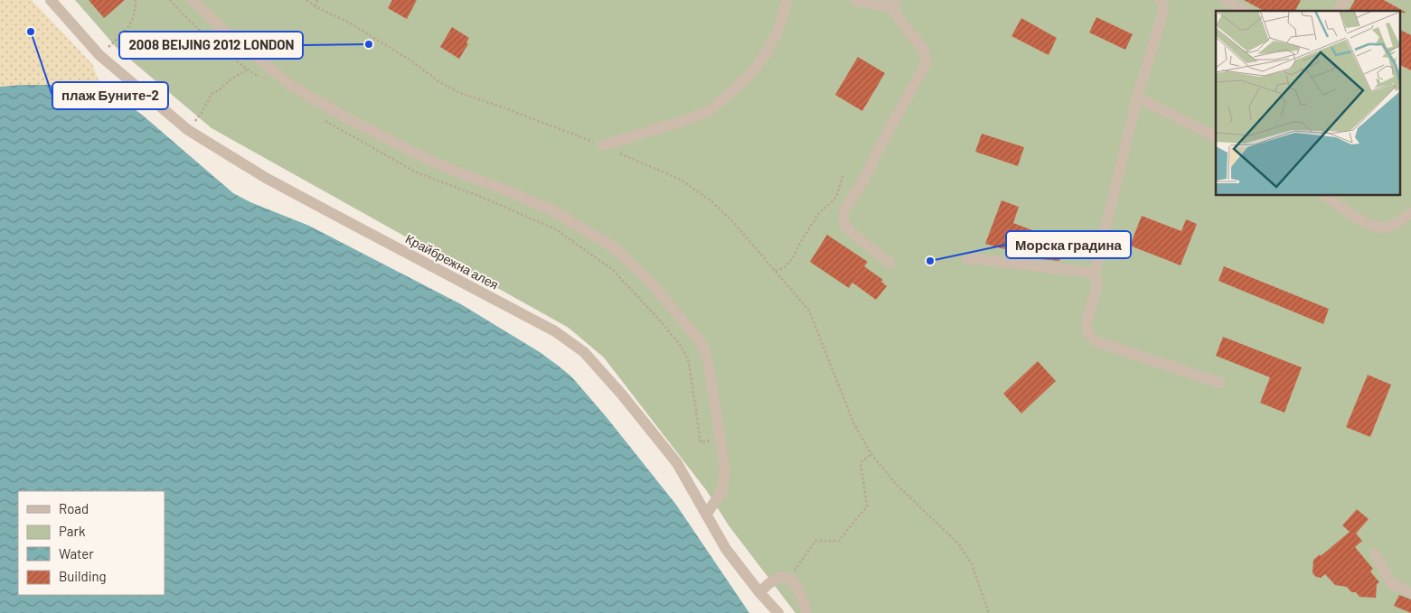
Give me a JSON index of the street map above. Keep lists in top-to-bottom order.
{
  "streets": {
    "lane": ["Крайбрежна алея"]
  },
  "places": ["плаж Буните-2", "2008 BEIJING 2012 LONDON", "Морска градина"],
  "legend": [
    "Road",
    "Park",
    "Water",
    "Building"
  ]
}
